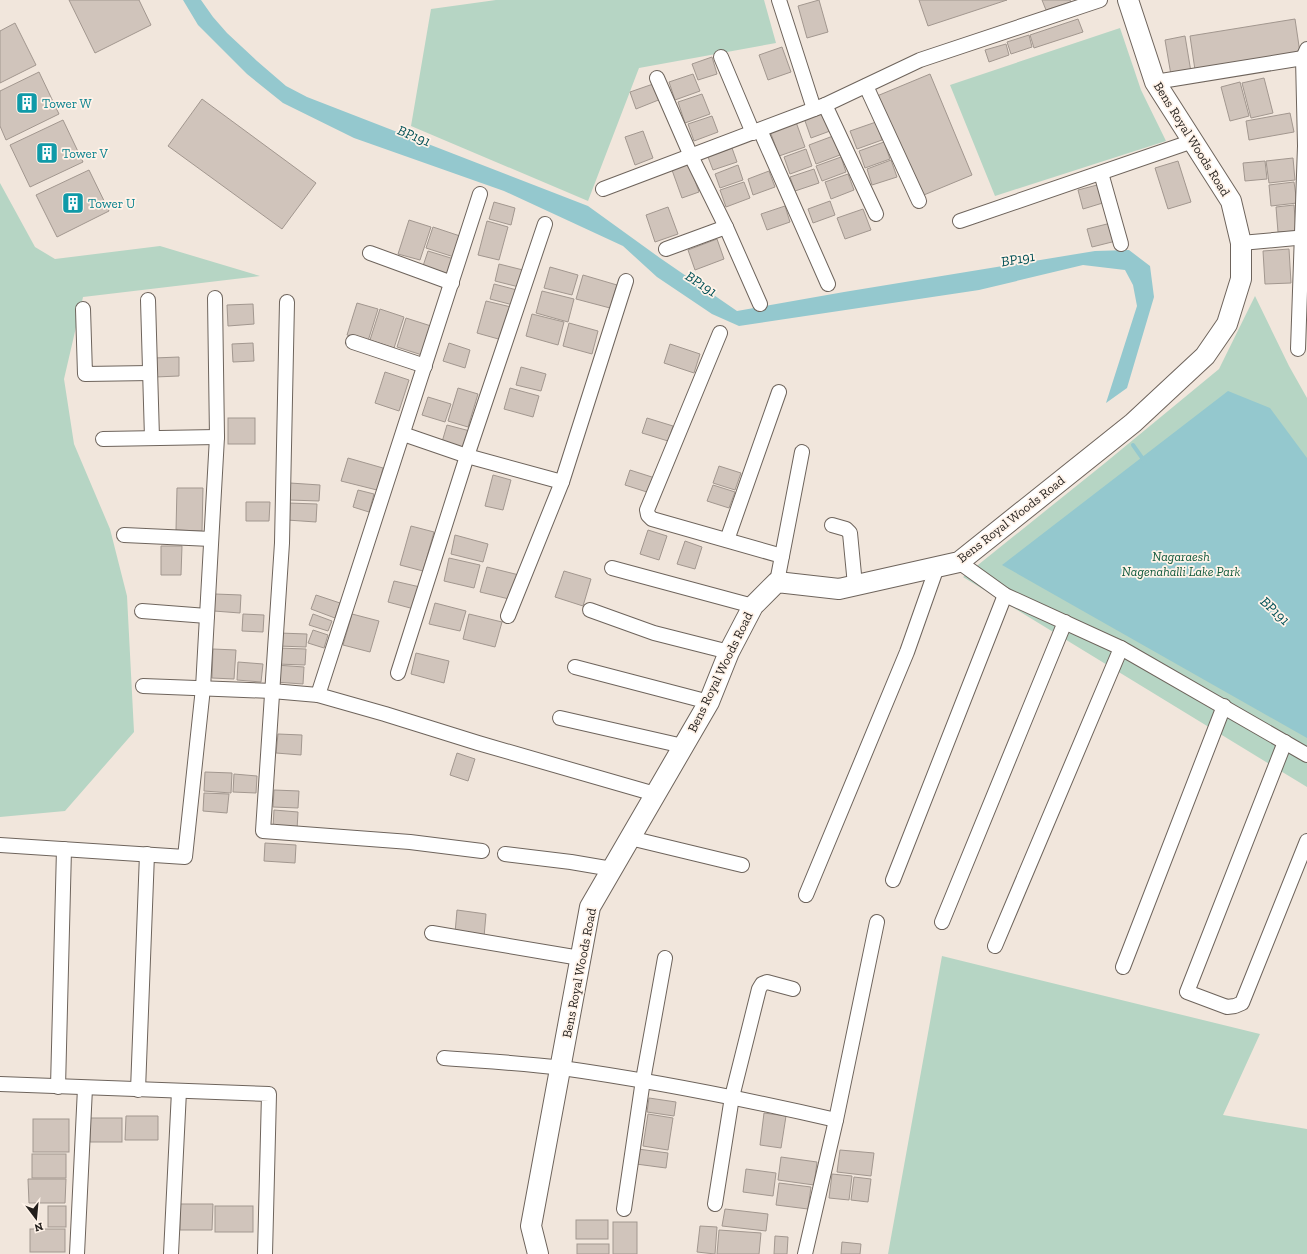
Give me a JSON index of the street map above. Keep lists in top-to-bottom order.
{
  "streets": {
    "street": ["Bens Royal Woods Road"]
  },
  "water": ["BP191"],
  "parks": ["Nagaraesh Nagenahalli Lake Park"],
  "places": {
    "building": ["Tower W", "Tower V", "Tower U"]
  },
  "north": "bottom"
}
